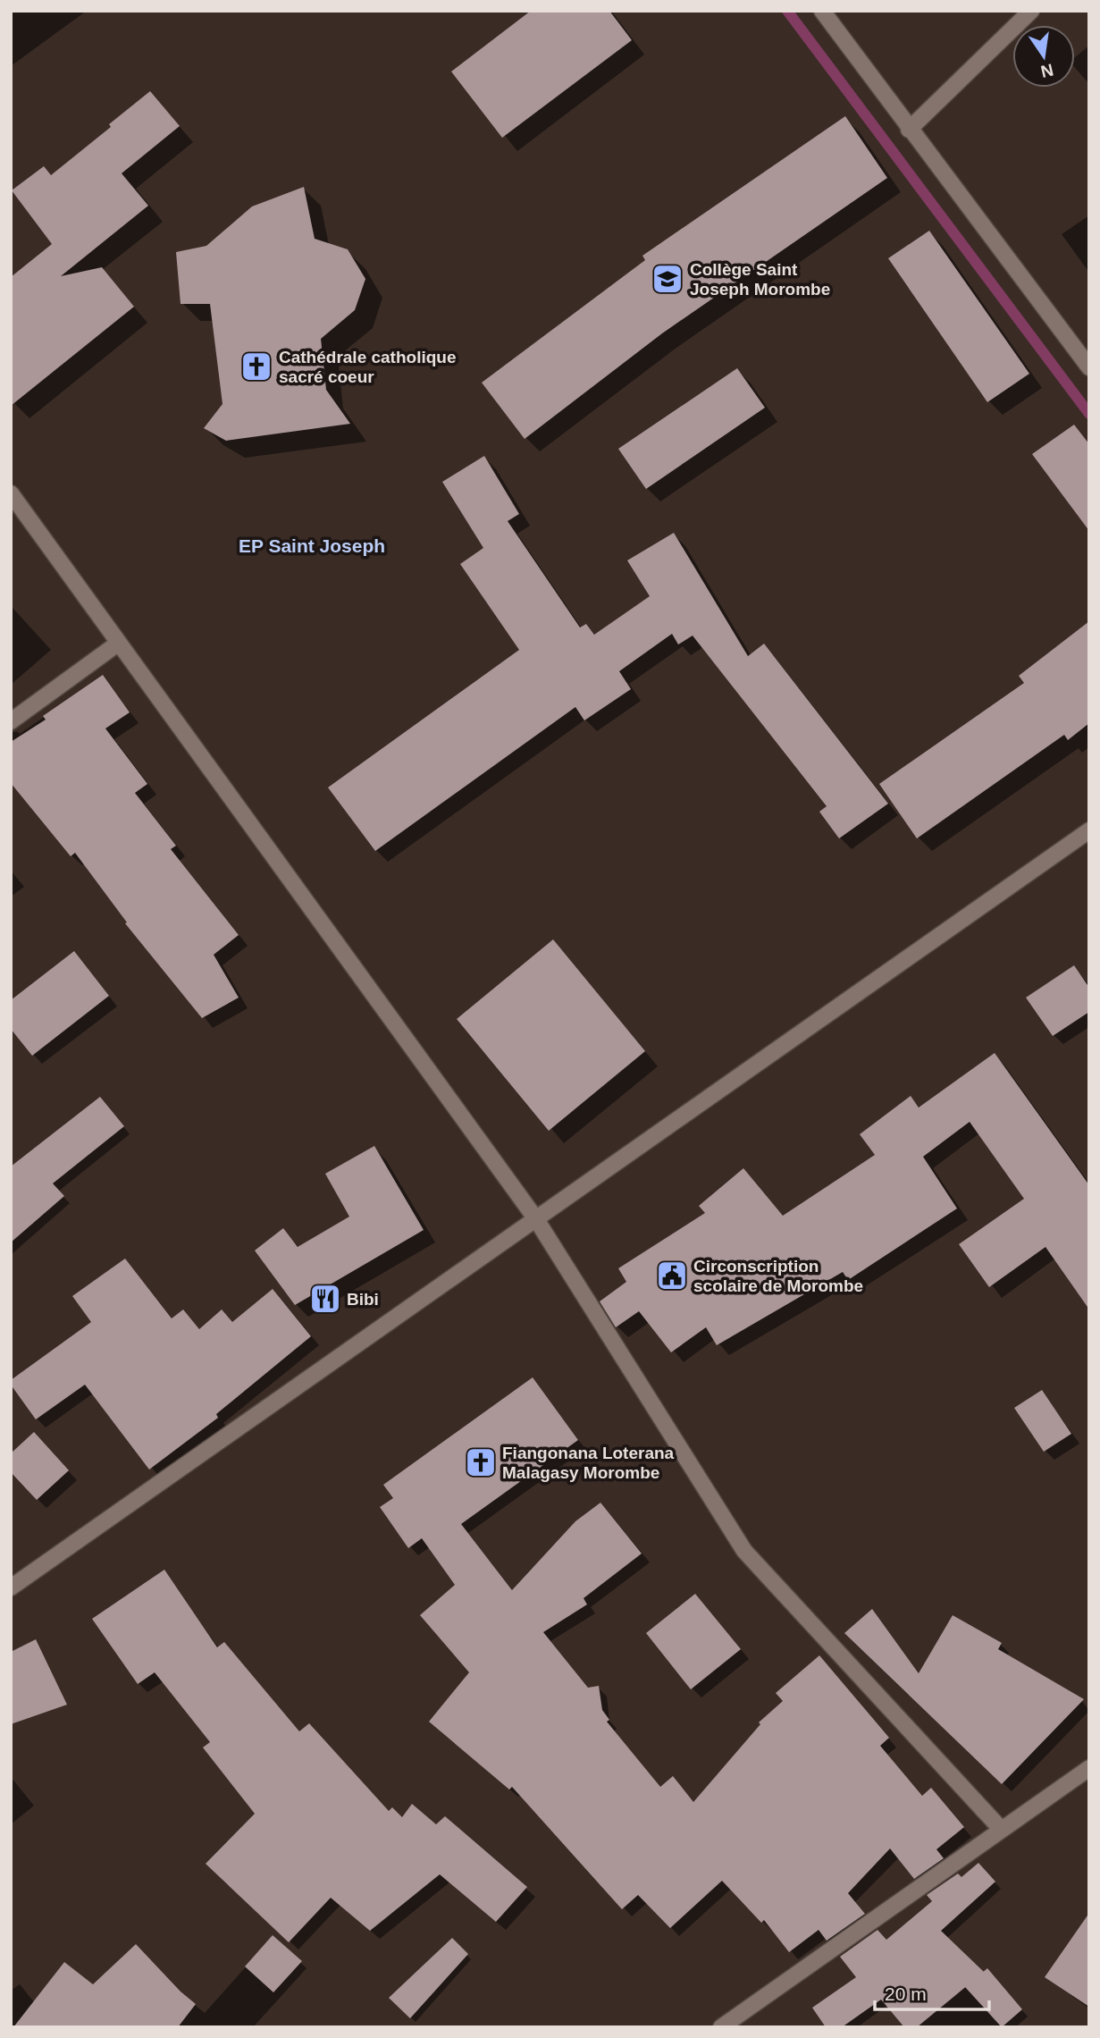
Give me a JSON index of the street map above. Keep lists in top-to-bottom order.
{
  "districts": ["EP Saint Joseph"],
  "places": {
    "school or university": ["Collège Saint Joseph Morombe"],
    "church": ["Cathédrale catholique sacré coeur", "Fiangonana Loterana Malagasy Morombe"],
    "public building": ["Circonscription scolaire de Morombe"],
    "restaurant": ["Bibi"]
  },
  "scale_bar": "20 m",
  "north": "bottom"
}
